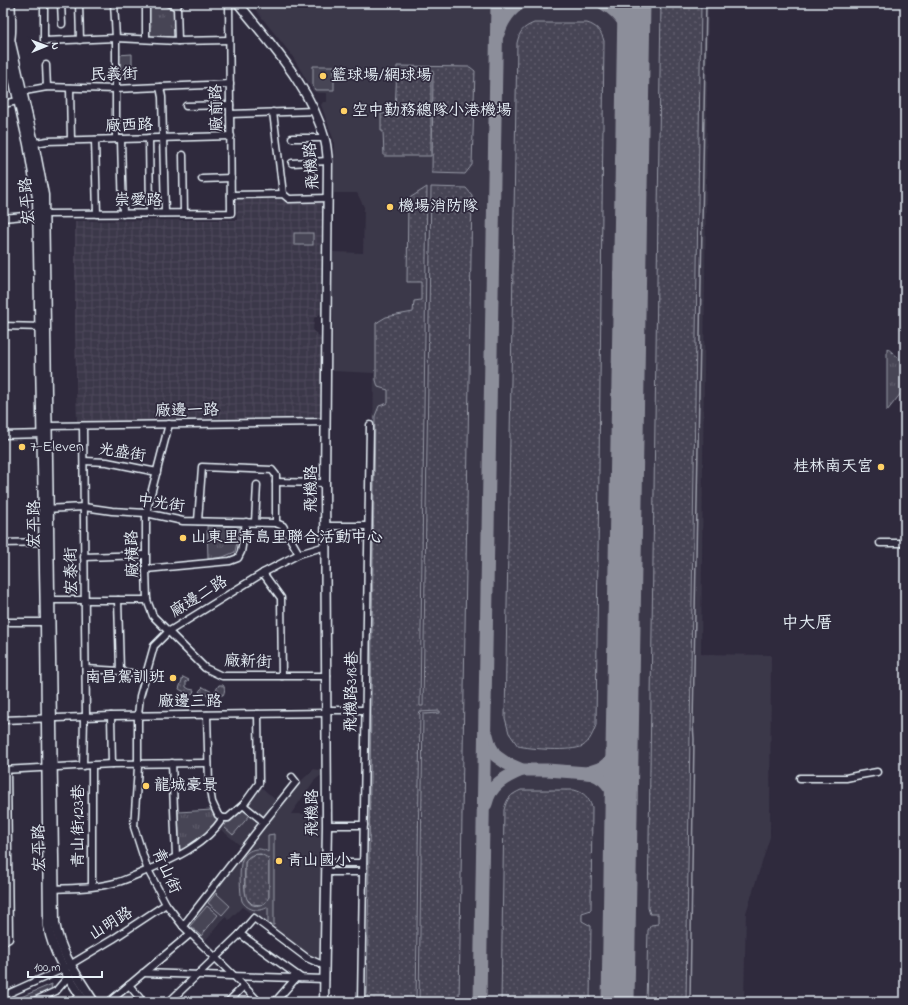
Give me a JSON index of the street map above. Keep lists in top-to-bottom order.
{
  "streets": {
    "street": [
      "民義街",
      "廠前路",
      "廠西路",
      "飛機路",
      "宏平路",
      "崇愛路",
      "廠邊一路",
      "光盛街",
      "中光街",
      "廠橫路",
      "宏泰街",
      "廠邊二路",
      "廠新街",
      "飛機路318巷",
      "廠邊三路",
      "青山街123巷",
      "青山街",
      "山明路"
    ]
  },
  "crossings": [
    ["民義街", "廠西路"],
    ["民義街", "宏平路"],
    ["民義街", "崇愛路"],
    ["廠前路", "廠西路"],
    ["廠前路", "崇愛路"],
    ["廠西路", "宏平路"],
    ["飛機路", "廠邊一路"],
    ["飛機路", "廠邊二路"],
    ["飛機路", "廠邊三路"],
    ["宏平路", "崇愛路"],
    ["宏平路", "廠邊一路"],
    ["宏平路", "中光街"],
    ["宏平路", "廠邊三路"],
    ["宏平路", "青山街123巷"],
    ["宏平路", "山明路"],
    ["廠邊一路", "廠橫路"],
    ["廠邊一路", "宏泰街"],
    ["光盛街", "廠橫路"],
    ["光盛街", "宏泰街"],
    ["中光街", "廠橫路"],
    ["中光街", "宏泰街"],
    ["廠橫路", "廠邊二路"],
    ["廠橫路", "廠新街"],
    ["宏泰街", "廠邊三路"],
    ["宏泰街", "青山街123巷"],
    ["廠邊二路", "廠新街"],
    ["廠邊二路", "廠邊三路"],
    ["廠邊二路", "青山街"],
    ["飛機路318巷", "廠邊三路"],
    ["廠邊三路", "青山街"],
    ["青山街123巷", "青山街"],
    ["青山街", "山明路"]
  ],
  "districts": ["中大厝"],
  "places": [
    "籃球場/網球場",
    "空中勤務總隊小港機場",
    "機場消防隊",
    "7-Eleven",
    "桂林南天宮",
    "山東里青島里聯合活動中心",
    "南昌駕訓班",
    "龍城豪景",
    "青山國小"
  ],
  "scale_bar": "100 m",
  "north": "right"
}
